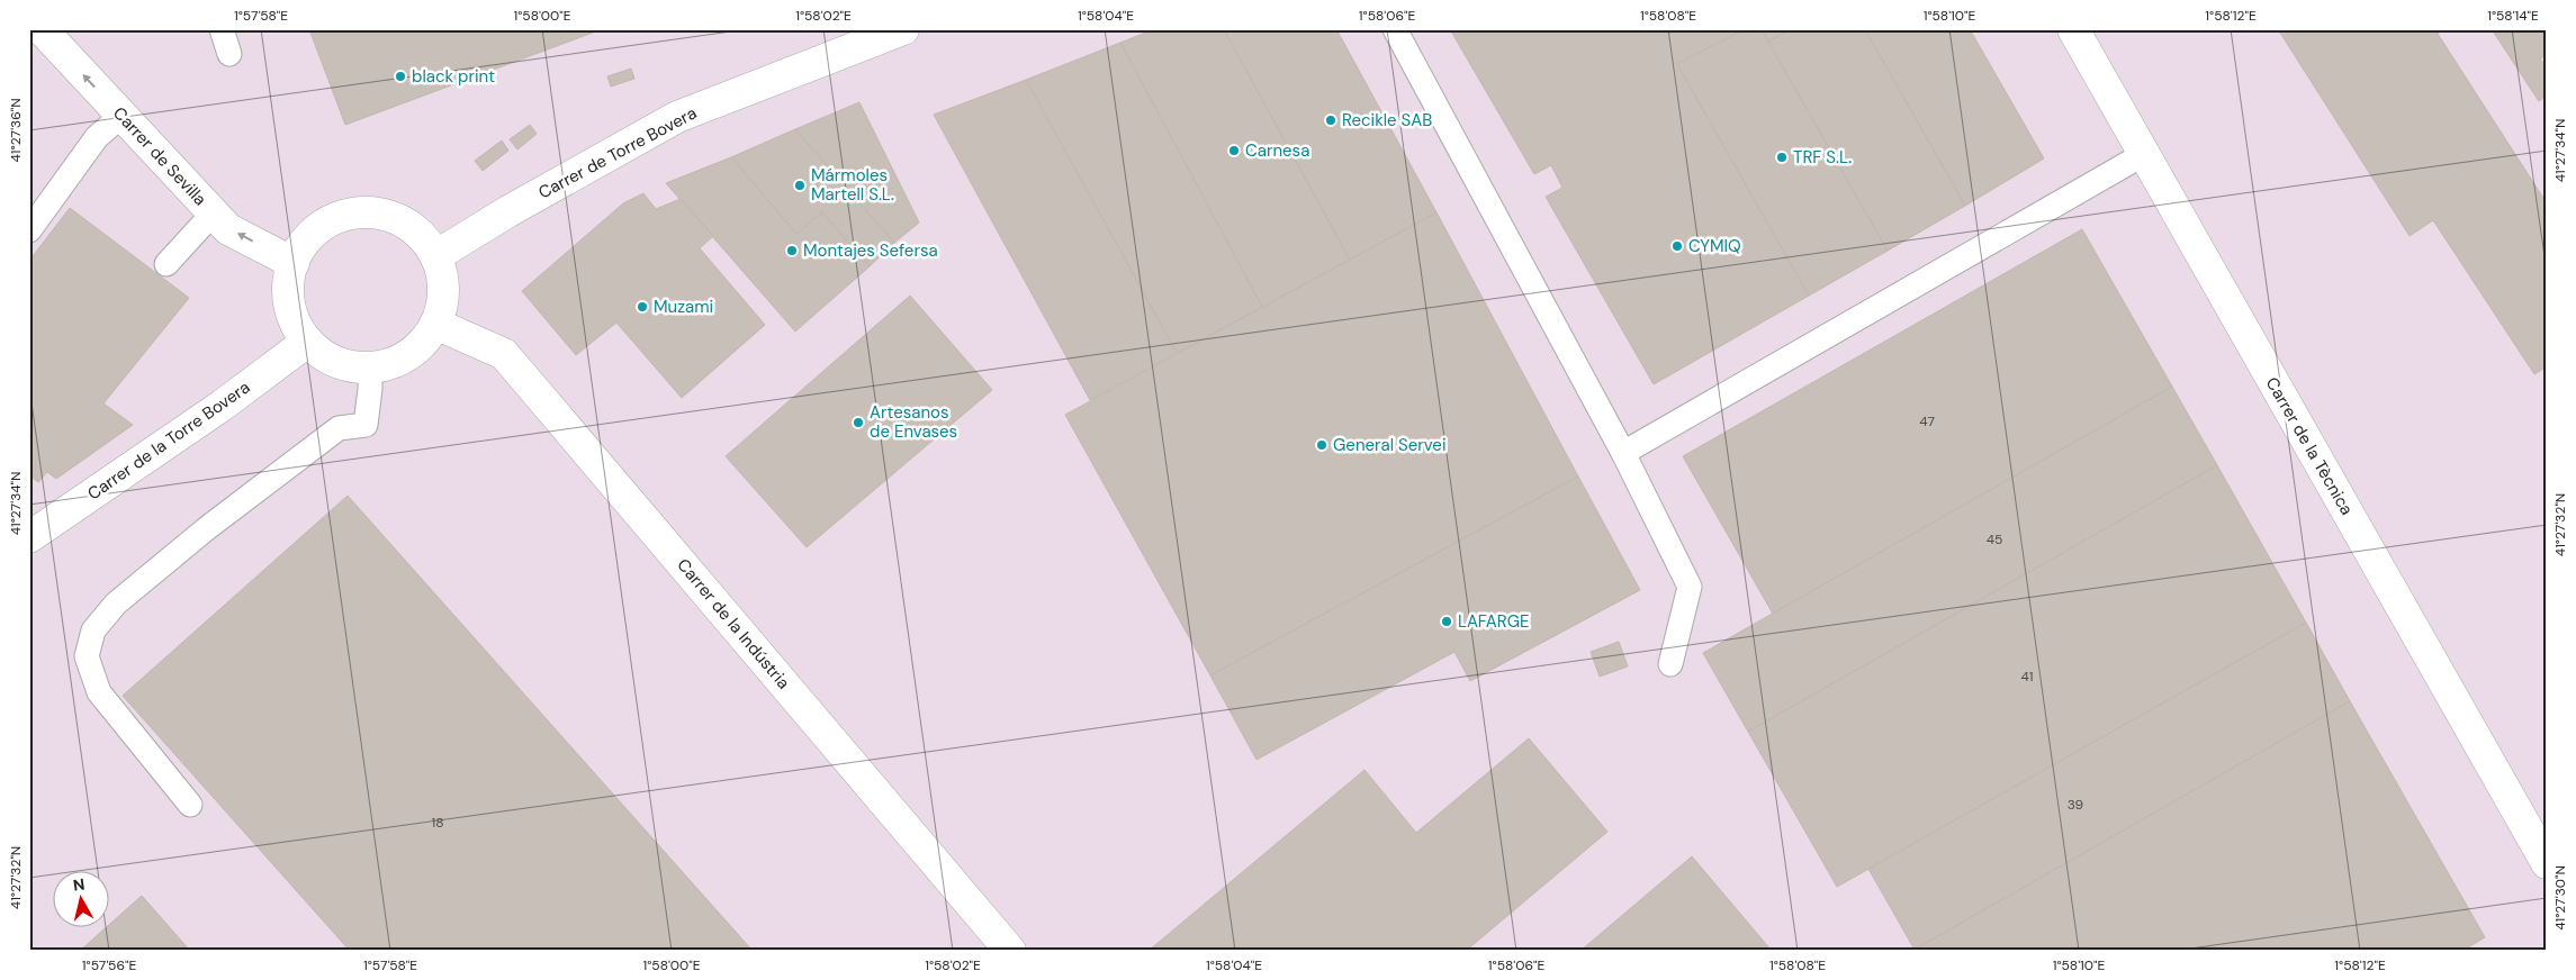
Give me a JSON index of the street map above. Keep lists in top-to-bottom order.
{
  "streets": {
    "street": [
      "Carrer de Torre Bovera",
      "Carrer de Sevilla",
      "Carrer de la Torre Bovera",
      "Carrer de la Tècnica",
      "Carrer de la Indústria"
    ]
  },
  "crossings": [
    ["Carrer de Torre Bovera", "Carrer de Sevilla"],
    ["Carrer de Torre Bovera", "Carrer de la Torre Bovera"],
    ["Carrer de Torre Bovera", "Carrer de la Indústria"],
    ["Carrer de Sevilla", "Carrer de la Torre Bovera"],
    ["Carrer de Sevilla", "Carrer de la Indústria"],
    ["Carrer de la Torre Bovera", "Carrer de la Indústria"]
  ],
  "one_way": ["Carrer de Sevilla"],
  "places": [
    "black print",
    "Recikle SAB",
    "Carnesa",
    "TRF S.L.",
    "Mármoles Martell S.L.",
    "CYMIQ",
    "Montajes Sefersa",
    "Muzami",
    "Artesanos de Envases",
    "General Servei",
    "LAFARGE"
  ],
  "house_numbers": [
    "47",
    "45",
    "41",
    "39",
    "18"
  ],
  "north": "top",
  "coordinates": [
    "1°57'58\"E",
    "1°58'00\"E",
    "1°58'02\"E",
    "1°58'04\"E",
    "1°58'06\"E",
    "1°58'08\"E",
    "1°58'10\"E",
    "1°58'12\"E",
    "1°58'14\"E",
    "41°27'36\"N",
    "41°27'34\"N",
    "41°27'32\"N",
    "41°27'30\"N",
    "1°57'56\"E"
  ]
}
